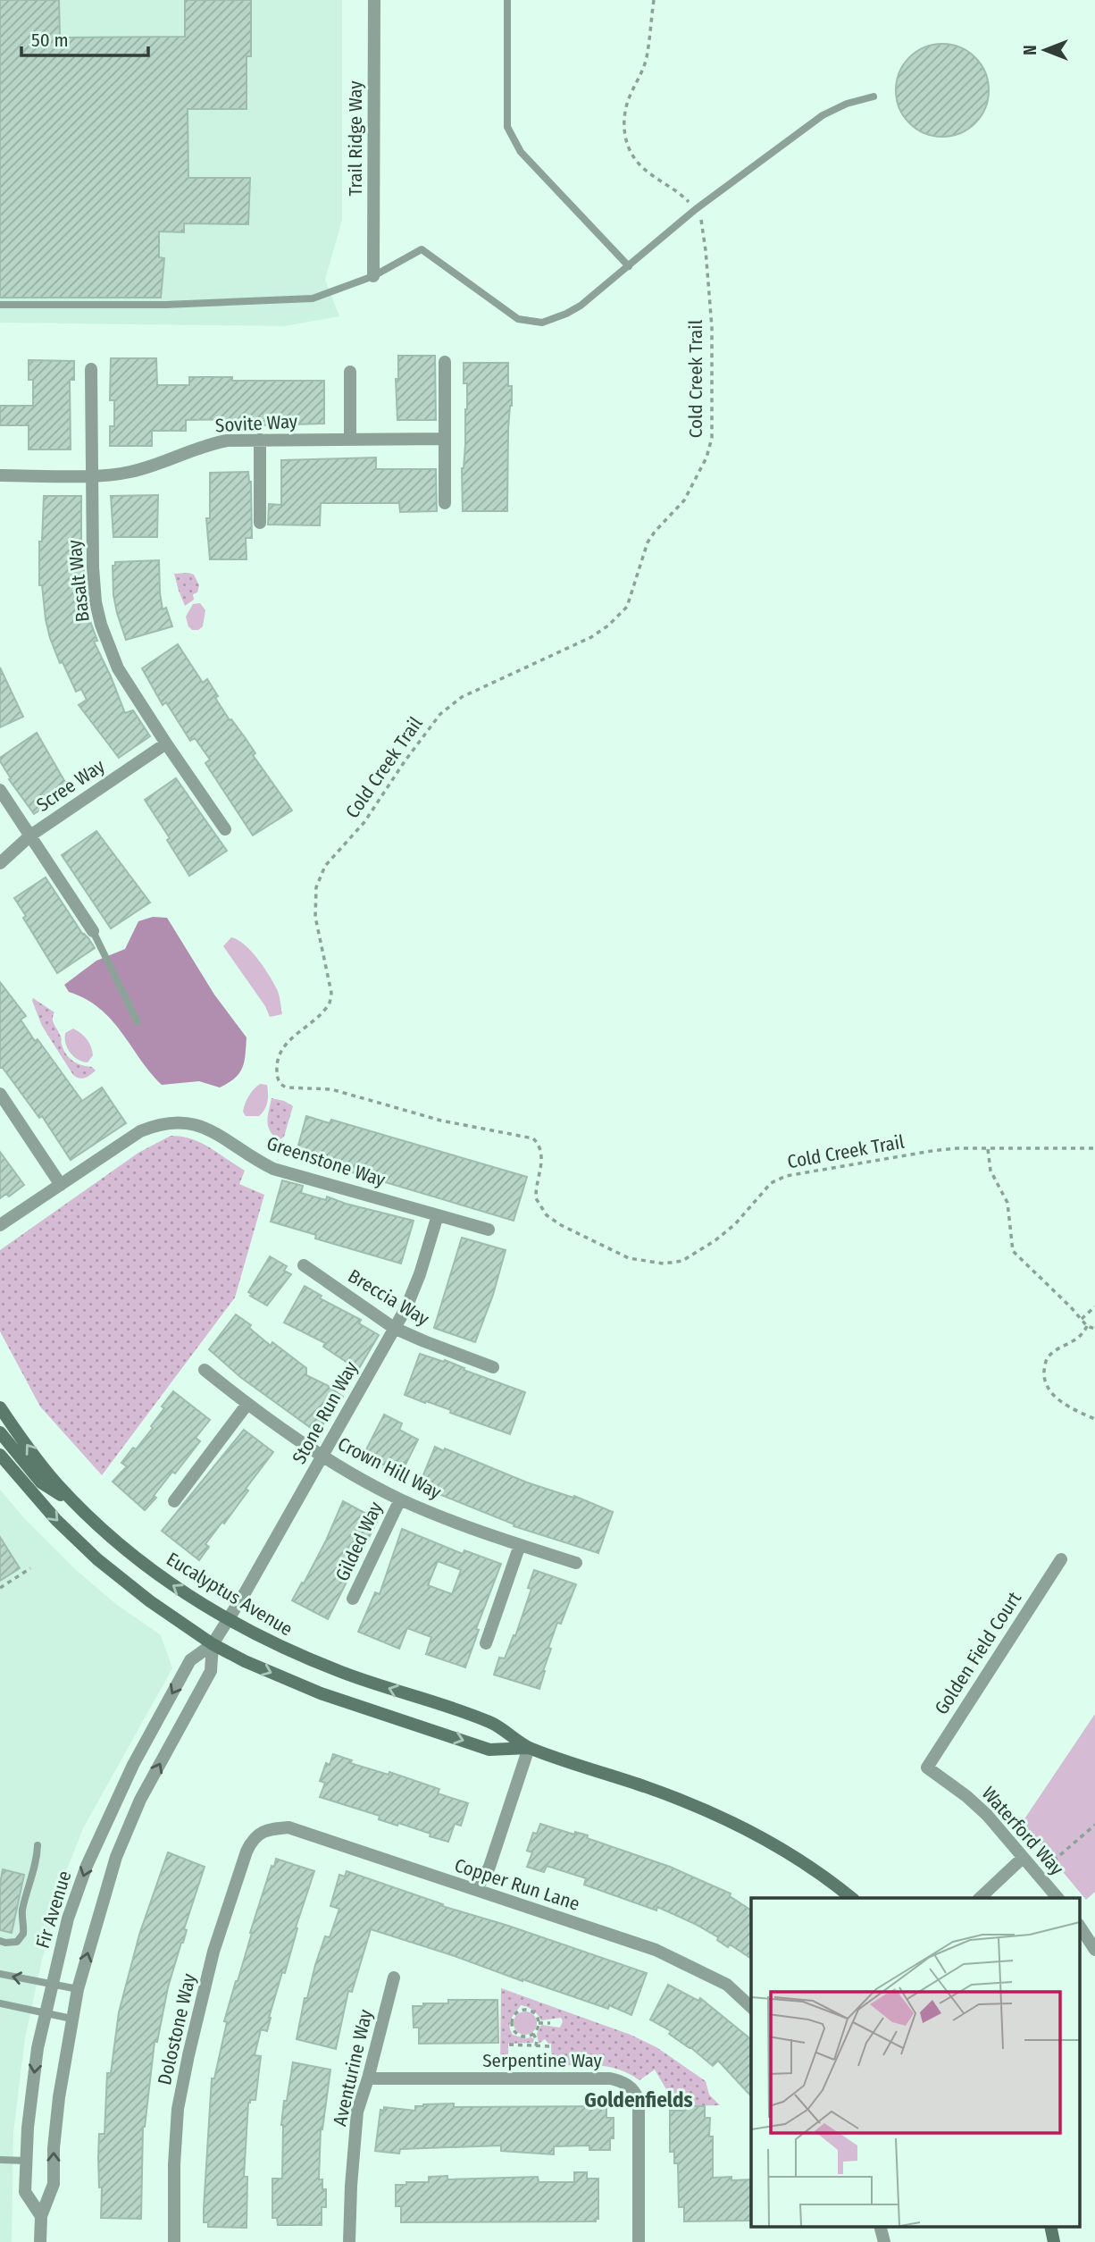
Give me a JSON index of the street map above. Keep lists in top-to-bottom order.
{
  "streets": {
    "main road": ["Eucalyptus Avenue"],
    "street": [
      "Trail Ridge Way",
      "Sovite Way",
      "Basalt Way",
      "Scree Way",
      "Greenstone Way",
      "Breccia Way",
      "Stone Run Way",
      "Crown Hill Way",
      "Gilded Way",
      "Golden Field Court",
      "Waterford Way",
      "Copper Run Lane",
      "Fir Avenue",
      "Dolostone Way",
      "Serpentine Way",
      "Aventurine Way"
    ],
    "path": ["Cold Creek Trail"]
  },
  "crossings": [
    ["Sovite Way", "Basalt Way"],
    ["Basalt Way", "Scree Way"],
    ["Greenstone Way", "Stone Run Way"],
    ["Breccia Way", "Stone Run Way"],
    ["Stone Run Way", "Crown Hill Way"],
    ["Stone Run Way", "Eucalyptus Avenue"],
    ["Stone Run Way", "Fir Avenue"],
    ["Crown Hill Way", "Gilded Way"],
    ["Eucalyptus Avenue", "Fir Avenue"],
    ["Golden Field Court", "Waterford Way"],
    ["Copper Run Lane", "Dolostone Way"],
    ["Serpentine Way", "Aventurine Way"]
  ],
  "districts": ["Goldenfields"],
  "scale_bar": "50 m",
  "north": "left"
}
